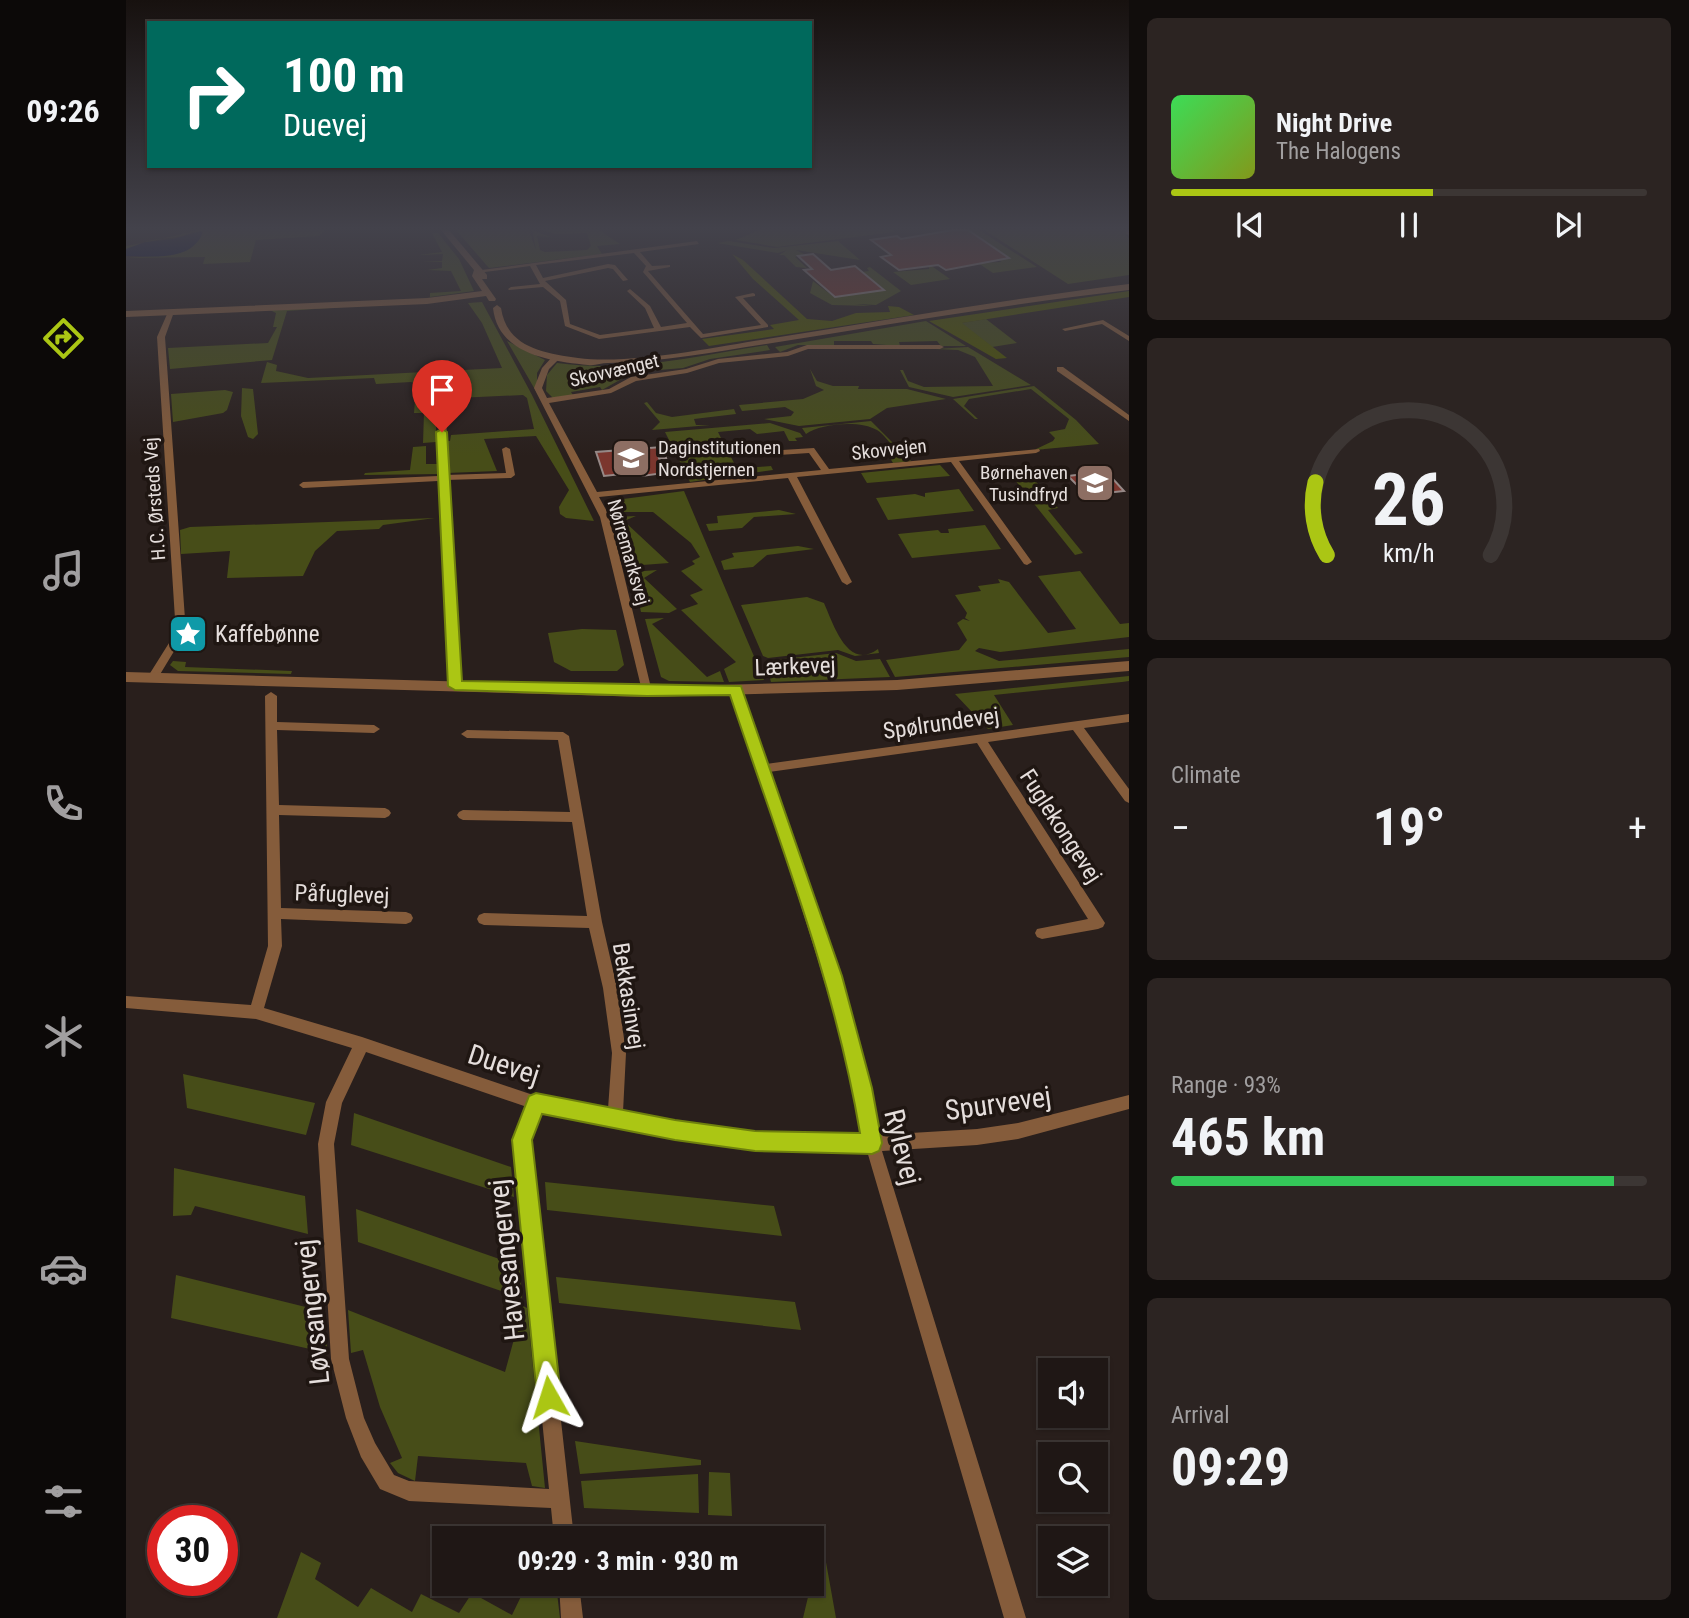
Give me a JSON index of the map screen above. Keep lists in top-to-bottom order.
{
  "streets": {
    "street": [
      "Skovvænget",
      "Skovvejen",
      "H.C. Ørsteds Vej",
      "Nørremarksvej",
      "Lærkevej",
      "Spølrundevej",
      "Fuglekongevej",
      "Påfuglevej",
      "Bekkasinvej",
      "Duevej",
      "Spurvevej",
      "Rylevej",
      "Havesangervej",
      "Løvsangervej"
    ]
  },
  "crossings": [
    ["Skovvænget", "Nørremarksvej"],
    ["Skovvejen", "Nørremarksvej"],
    ["H.C. Ørsteds Vej", "Lærkevej"],
    ["Nørremarksvej", "Lærkevej"],
    ["Lærkevej", "Rylevej"],
    ["Spølrundevej", "Fuglekongevej"],
    ["Spølrundevej", "Rylevej"],
    ["Påfuglevej", "Duevej"],
    ["Bekkasinvej", "Duevej"],
    ["Duevej", "Spurvevej"],
    ["Duevej", "Rylevej"],
    ["Duevej", "Havesangervej"],
    ["Duevej", "Løvsangervej"],
    ["Spurvevej", "Rylevej"],
    ["Havesangervej", "Løvsangervej"]
  ],
  "places": {
    "school or university": ["Daginstitutionen Nordstjernen", "Børnehaven Tusindfryd"],
    "place": ["Kaffebønne"]
  },
  "page": {
    "tabs": "09:26",
    "turn": ["100 m", "Duevej"],
    "song": ["Night Drive", "The Halogens"],
    "tile": [
      "Climate",
      ["Range · 93%", "465 km"],
      ["Arrival", "09:29"]
    ],
    "heat": ["−", "19°", "+"],
    "limit": "30",
    "trip": "09:29 · 3 min · 930 m",
    "gauge": ["26", "km/h"]
  }
}
